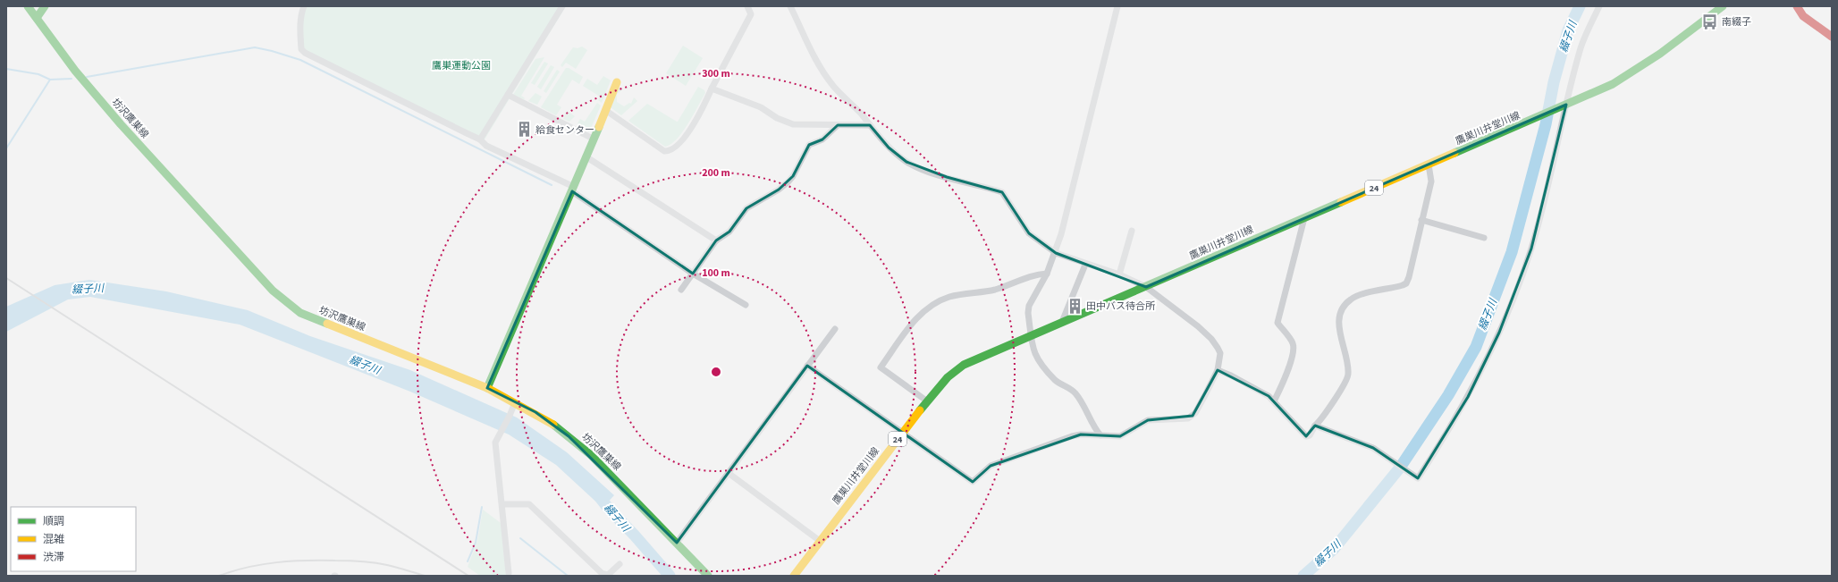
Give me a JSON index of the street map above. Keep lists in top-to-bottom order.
{
  "streets": {
    "main road": ["坊沢鷹巣線", "鷹巣川井堂川線", "24"]
  },
  "water": ["綴子川"],
  "parks": ["鷹巣運動公園"],
  "places": {
    "bus stop": ["南綴子"],
    "building": ["給食センター", "田中バス待合所"]
  },
  "legend": ["順調", "混雑", "渋滞"],
  "rings": ["300 m", "200 m", "100 m"]
}
